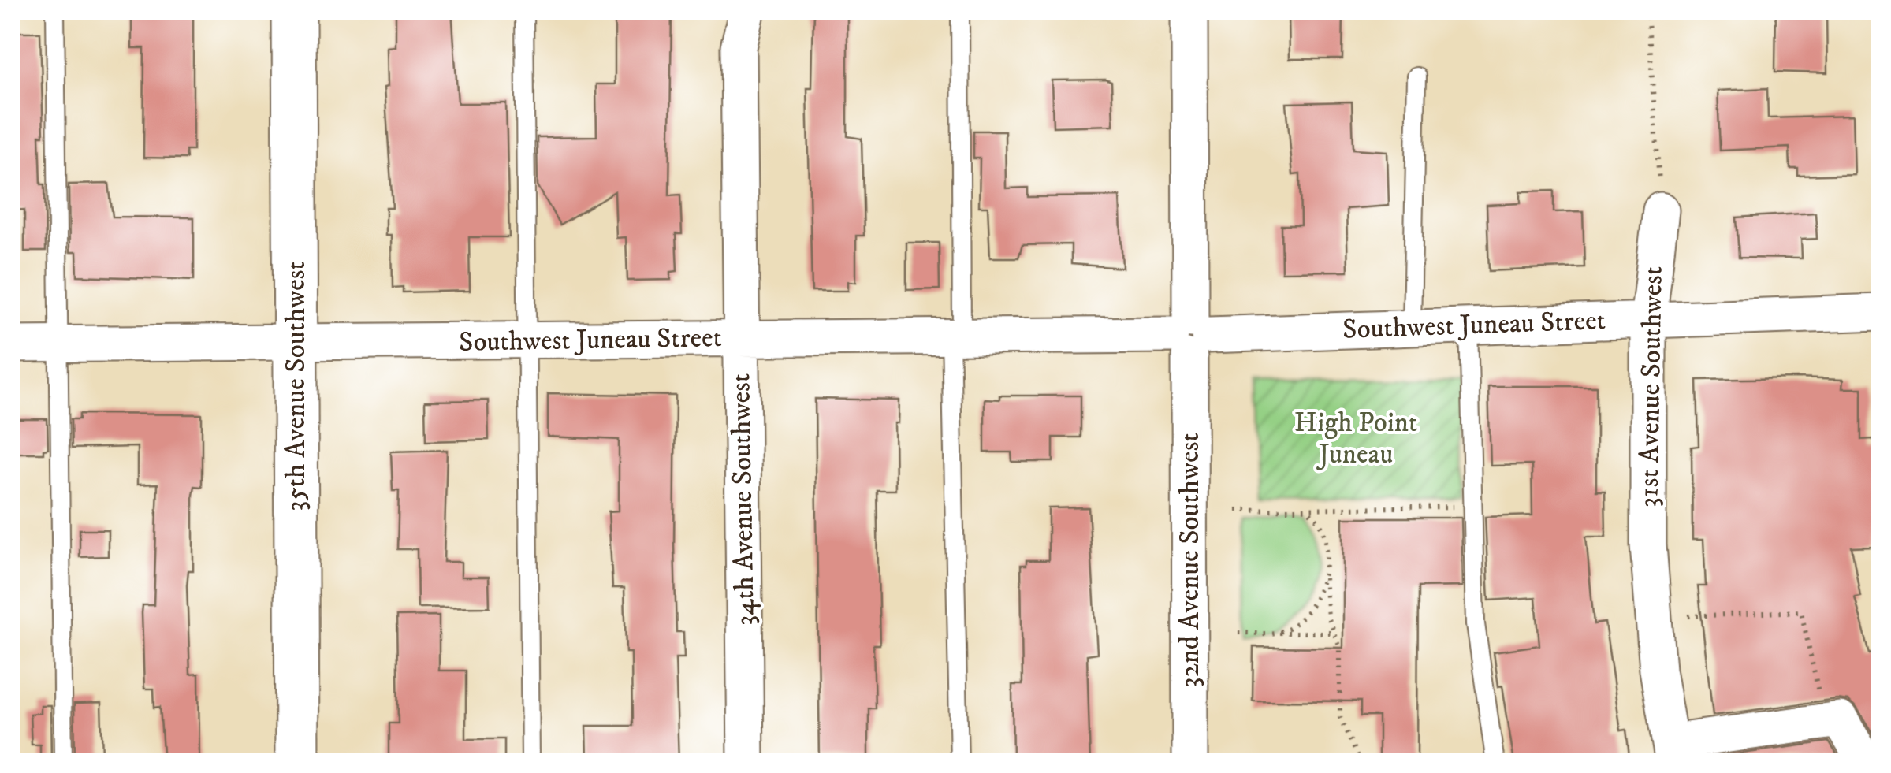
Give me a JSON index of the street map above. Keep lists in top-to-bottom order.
{
  "streets": {
    "main road": ["35th Avenue Southwest"],
    "street": [
      "Southwest Juneau Street",
      "31st Avenue Southwest",
      "34th Avenue Southwest",
      "32nd Avenue Southwest"
    ]
  },
  "crossings": [
    ["Southwest Juneau Street", "35th Avenue Southwest"],
    ["Southwest Juneau Street", "31st Avenue Southwest"],
    ["Southwest Juneau Street", "34th Avenue Southwest"],
    ["Southwest Juneau Street", "32nd Avenue Southwest"]
  ],
  "parks": ["High Point Juneau"]
}
